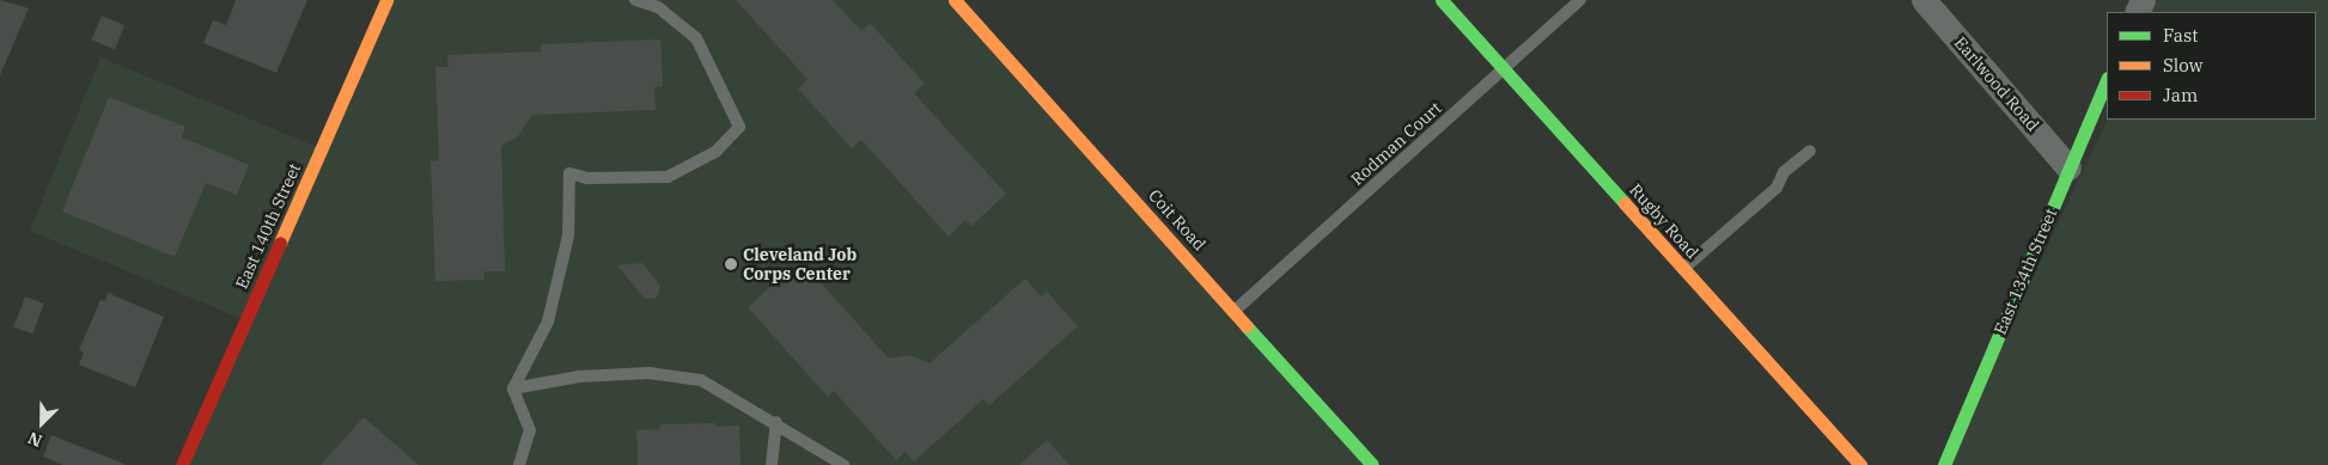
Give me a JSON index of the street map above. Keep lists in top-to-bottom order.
{
  "streets": {
    "street": [
      "Earlwood Road",
      "Coit Road",
      "Rugby Road",
      "East 140th Street",
      "East 134th Street"
    ],
    "lane": ["Rodman Court"]
  },
  "crossings": [
    ["Earlwood Road", "East 134th Street"],
    ["Rodman Court", "Coit Road"],
    ["Rodman Court", "Rugby Road"]
  ],
  "places": ["Cleveland Job Corps Center"],
  "legend": ["Fast", "Slow", "Jam"],
  "north": "bottom left"
}
